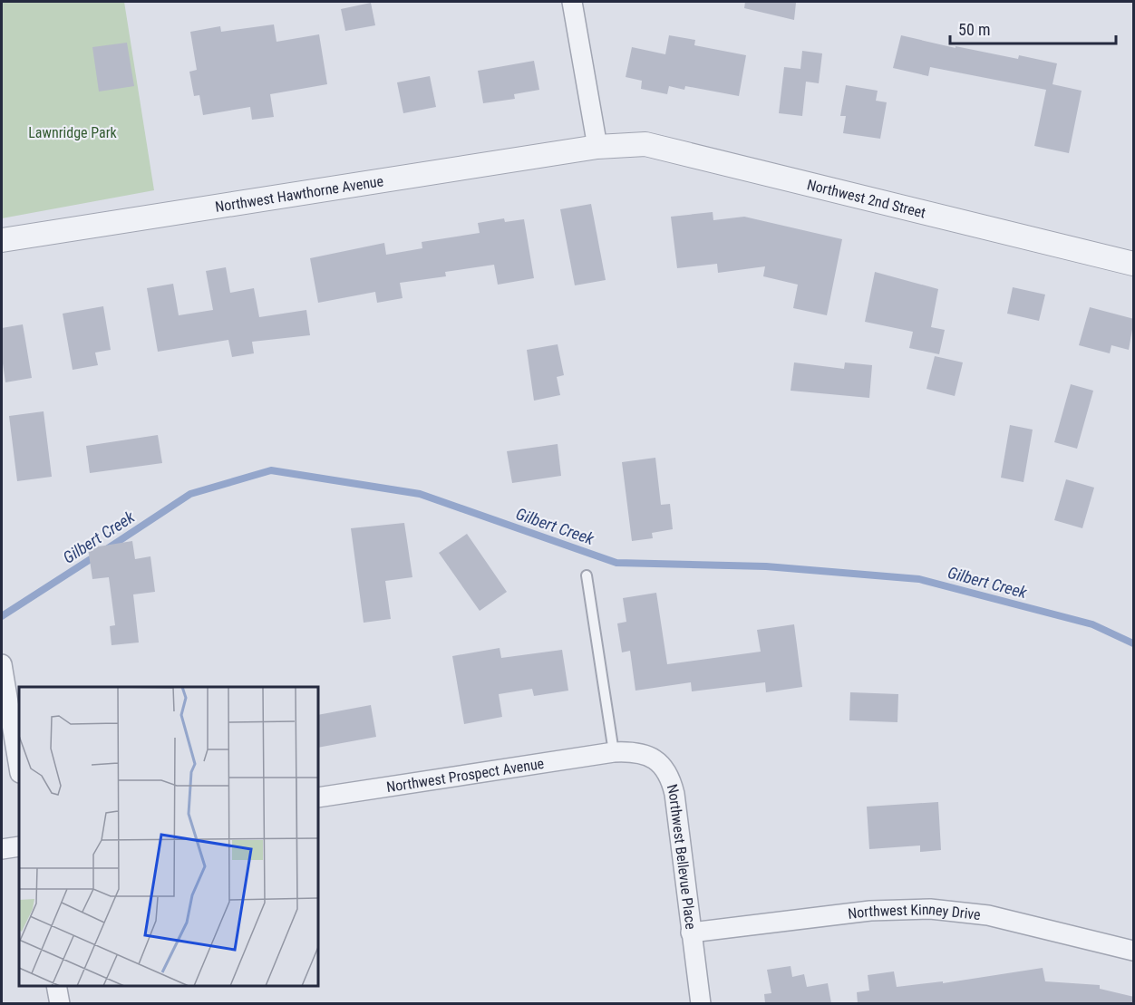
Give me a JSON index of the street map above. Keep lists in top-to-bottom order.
{
  "streets": {
    "street": [
      "Northwest Hawthorne Avenue",
      "Northwest 2nd Street",
      "Northwest Prospect Avenue",
      "Northwest Bellevue Place",
      "Northwest Kinney Drive"
    ]
  },
  "crossings": [
    ["Northwest Hawthorne Avenue", "Northwest 2nd Street"],
    ["Northwest Prospect Avenue", "Northwest Bellevue Place"],
    ["Northwest Bellevue Place", "Northwest Kinney Drive"]
  ],
  "water": ["Gilbert Creek"],
  "parks": ["Lawnridge Park"],
  "scale_bar": "50 m"
}
